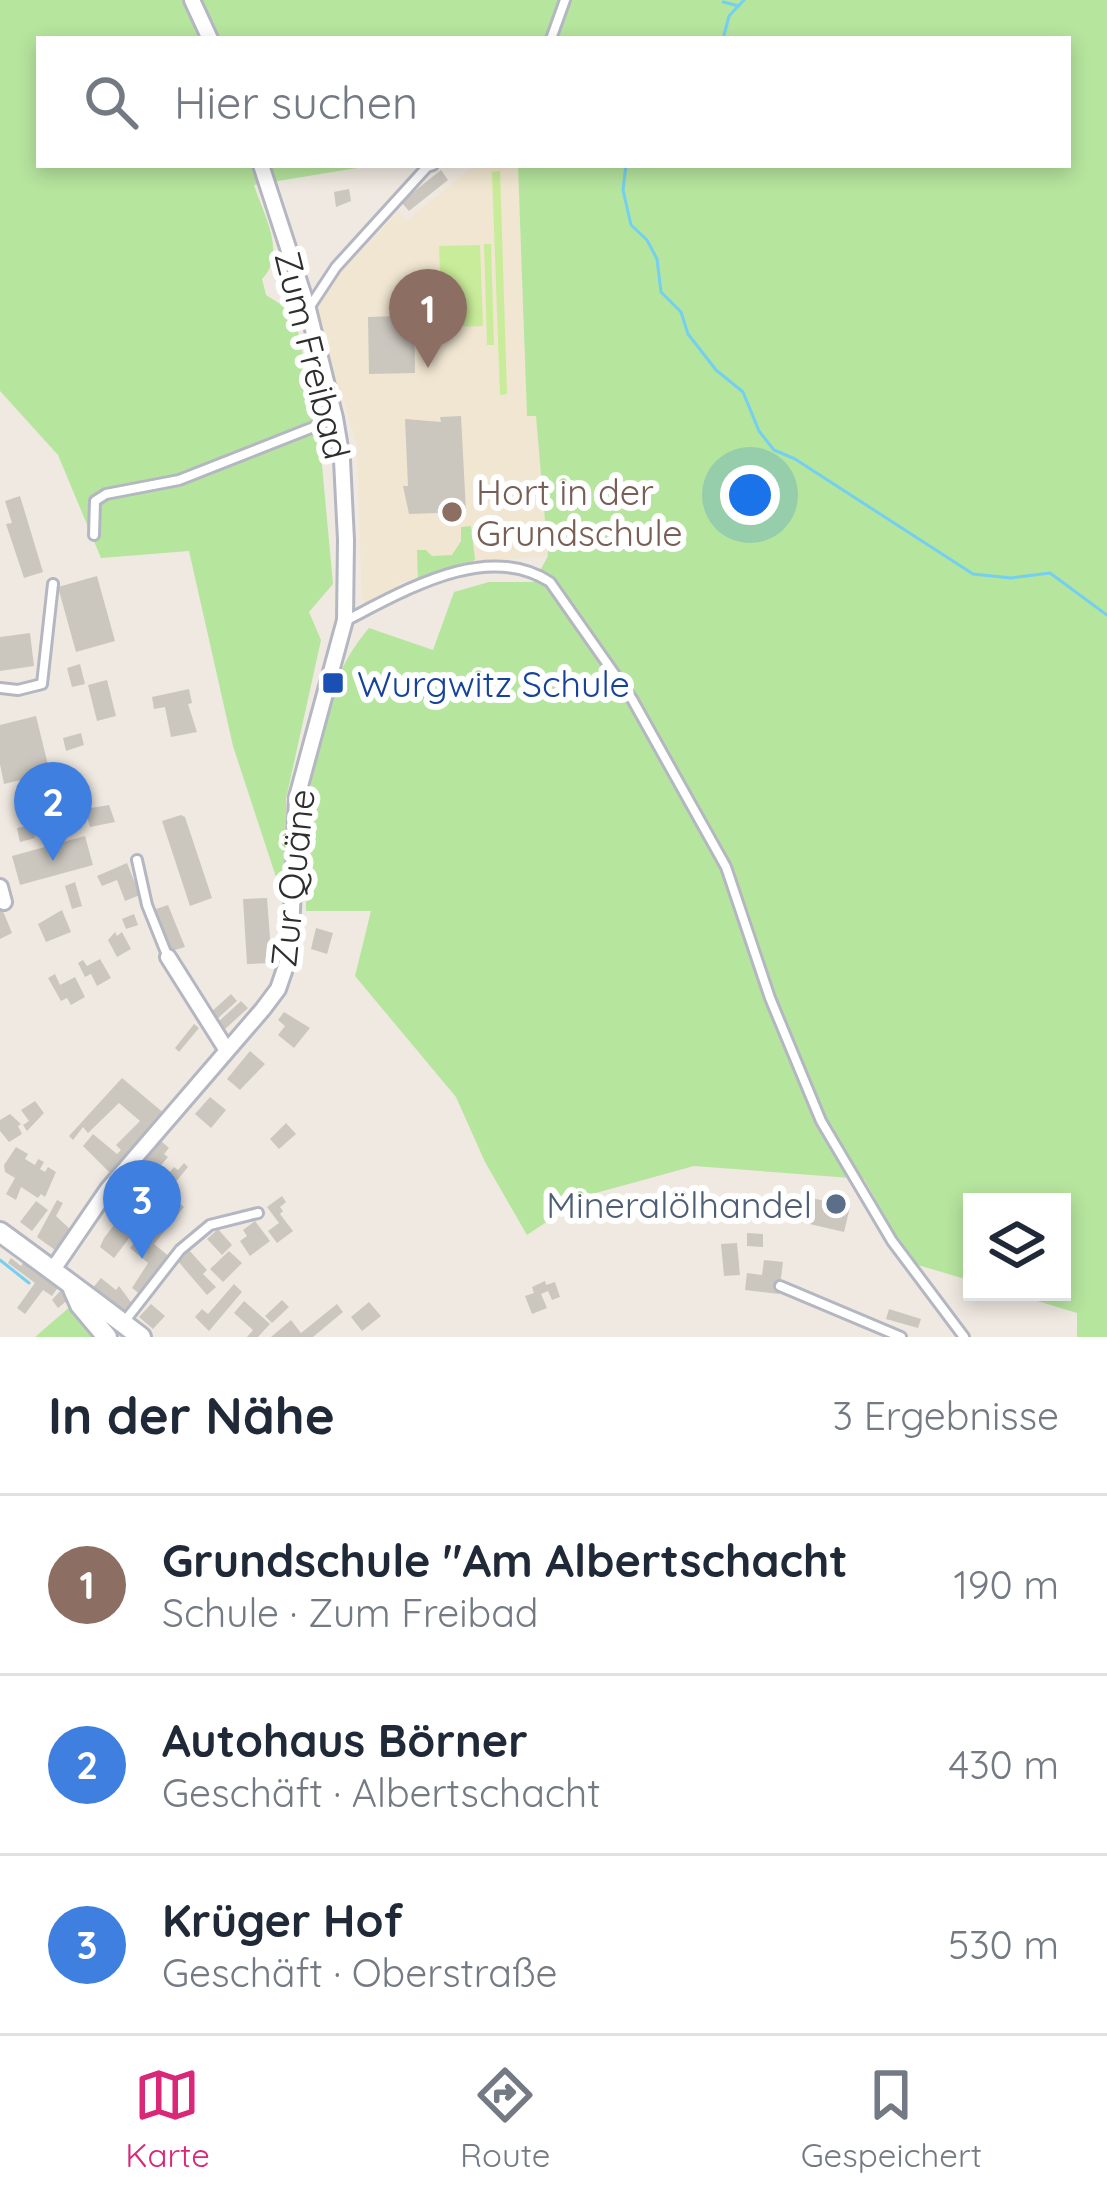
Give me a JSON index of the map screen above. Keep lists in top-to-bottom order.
{
  "streets": {
    "street": ["Zum Freibad", "Zur Quäne"]
  },
  "crossings": [
    ["Zum Freibad", "Zur Quäne"]
  ],
  "places": {
    "other": ["Hort in der Grundschule", "Mineralölhandel"],
    "transit": ["Wurgwitz Schule"]
  },
  "page": {
    "search": "Hier suchen",
    "pins": ["1", "2", "3"],
    "heading": ["In der Nähe", "3 Ergebnisse"],
    "list": [
      {
        "mark": "1",
        "name": "Grundschule \"Am Albertschacht",
        "note": "Schule · Zum Freibad",
        "value": "190 m"
      },
      {
        "mark": "2",
        "name": "Autohaus Börner",
        "note": "Geschäft · Albertschacht",
        "value": "430 m"
      },
      {
        "mark": "3",
        "name": "Krüger Hof",
        "note": "Geschäft · Oberstraße",
        "value": "530 m"
      }
    ],
    "nav": ["Karte", "Route", "Gespeichert"]
  }
}
